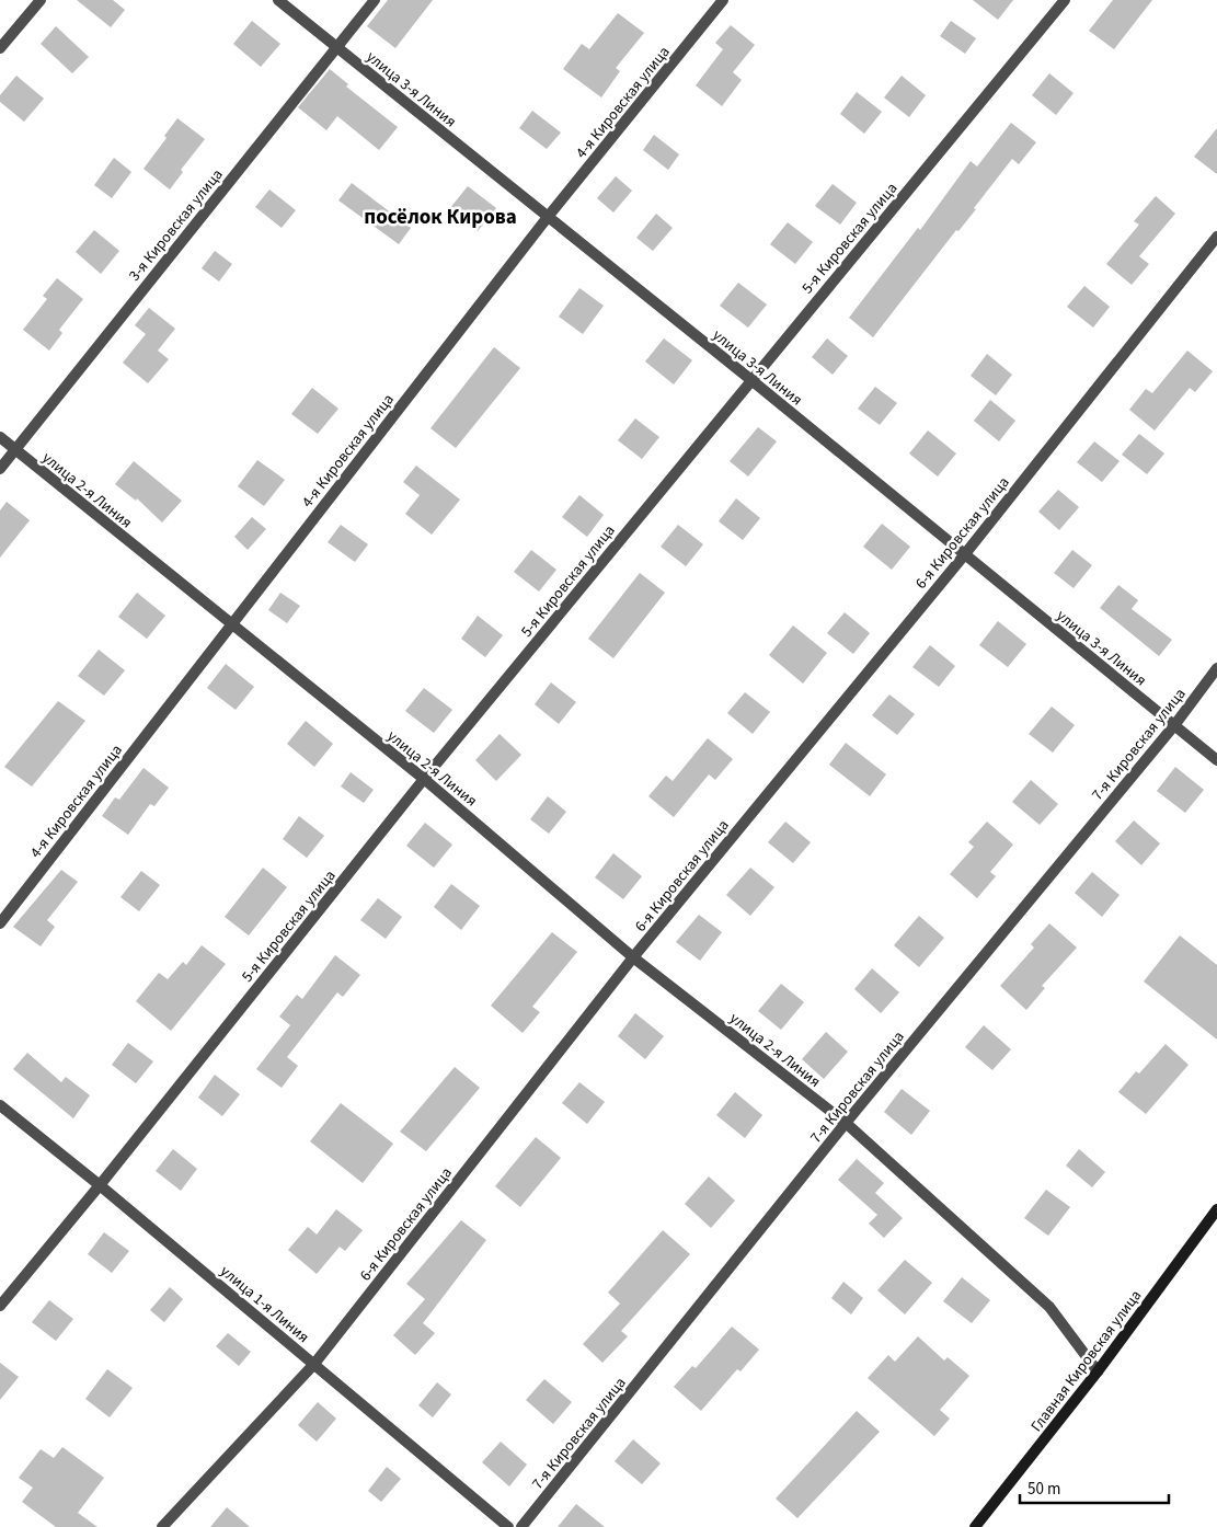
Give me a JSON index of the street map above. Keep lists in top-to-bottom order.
{
  "streets": {
    "main road": ["Главная Кировская улица"],
    "street": [
      "улица 3-я Линия",
      "4-я Кировская улица",
      "3-я Кировская улица",
      "5-я Кировская улица",
      "улица 2-я Линия",
      "6-я Кировская улица",
      "7-я Кировская улица",
      "улица 1-я Линия"
    ]
  },
  "crossings": [
    ["улица 3-я Линия", "4-я Кировская улица"],
    ["улица 3-я Линия", "3-я Кировская улица"],
    ["улица 3-я Линия", "5-я Кировская улица"],
    ["улица 3-я Линия", "6-я Кировская улица"],
    ["улица 3-я Линия", "7-я Кировская улица"],
    ["4-я Кировская улица", "улица 2-я Линия"],
    ["3-я Кировская улица", "улица 2-я Линия"],
    ["5-я Кировская улица", "улица 2-я Линия"],
    ["5-я Кировская улица", "улица 1-я Линия"],
    ["улица 2-я Линия", "6-я Кировская улица"],
    ["улица 2-я Линия", "7-я Кировская улица"],
    ["улица 2-я Линия", "Главная Кировская улица"],
    ["6-я Кировская улица", "улица 1-я Линия"]
  ],
  "districts": ["посёлок Кирова"],
  "scale_bar": "50 m"
}
